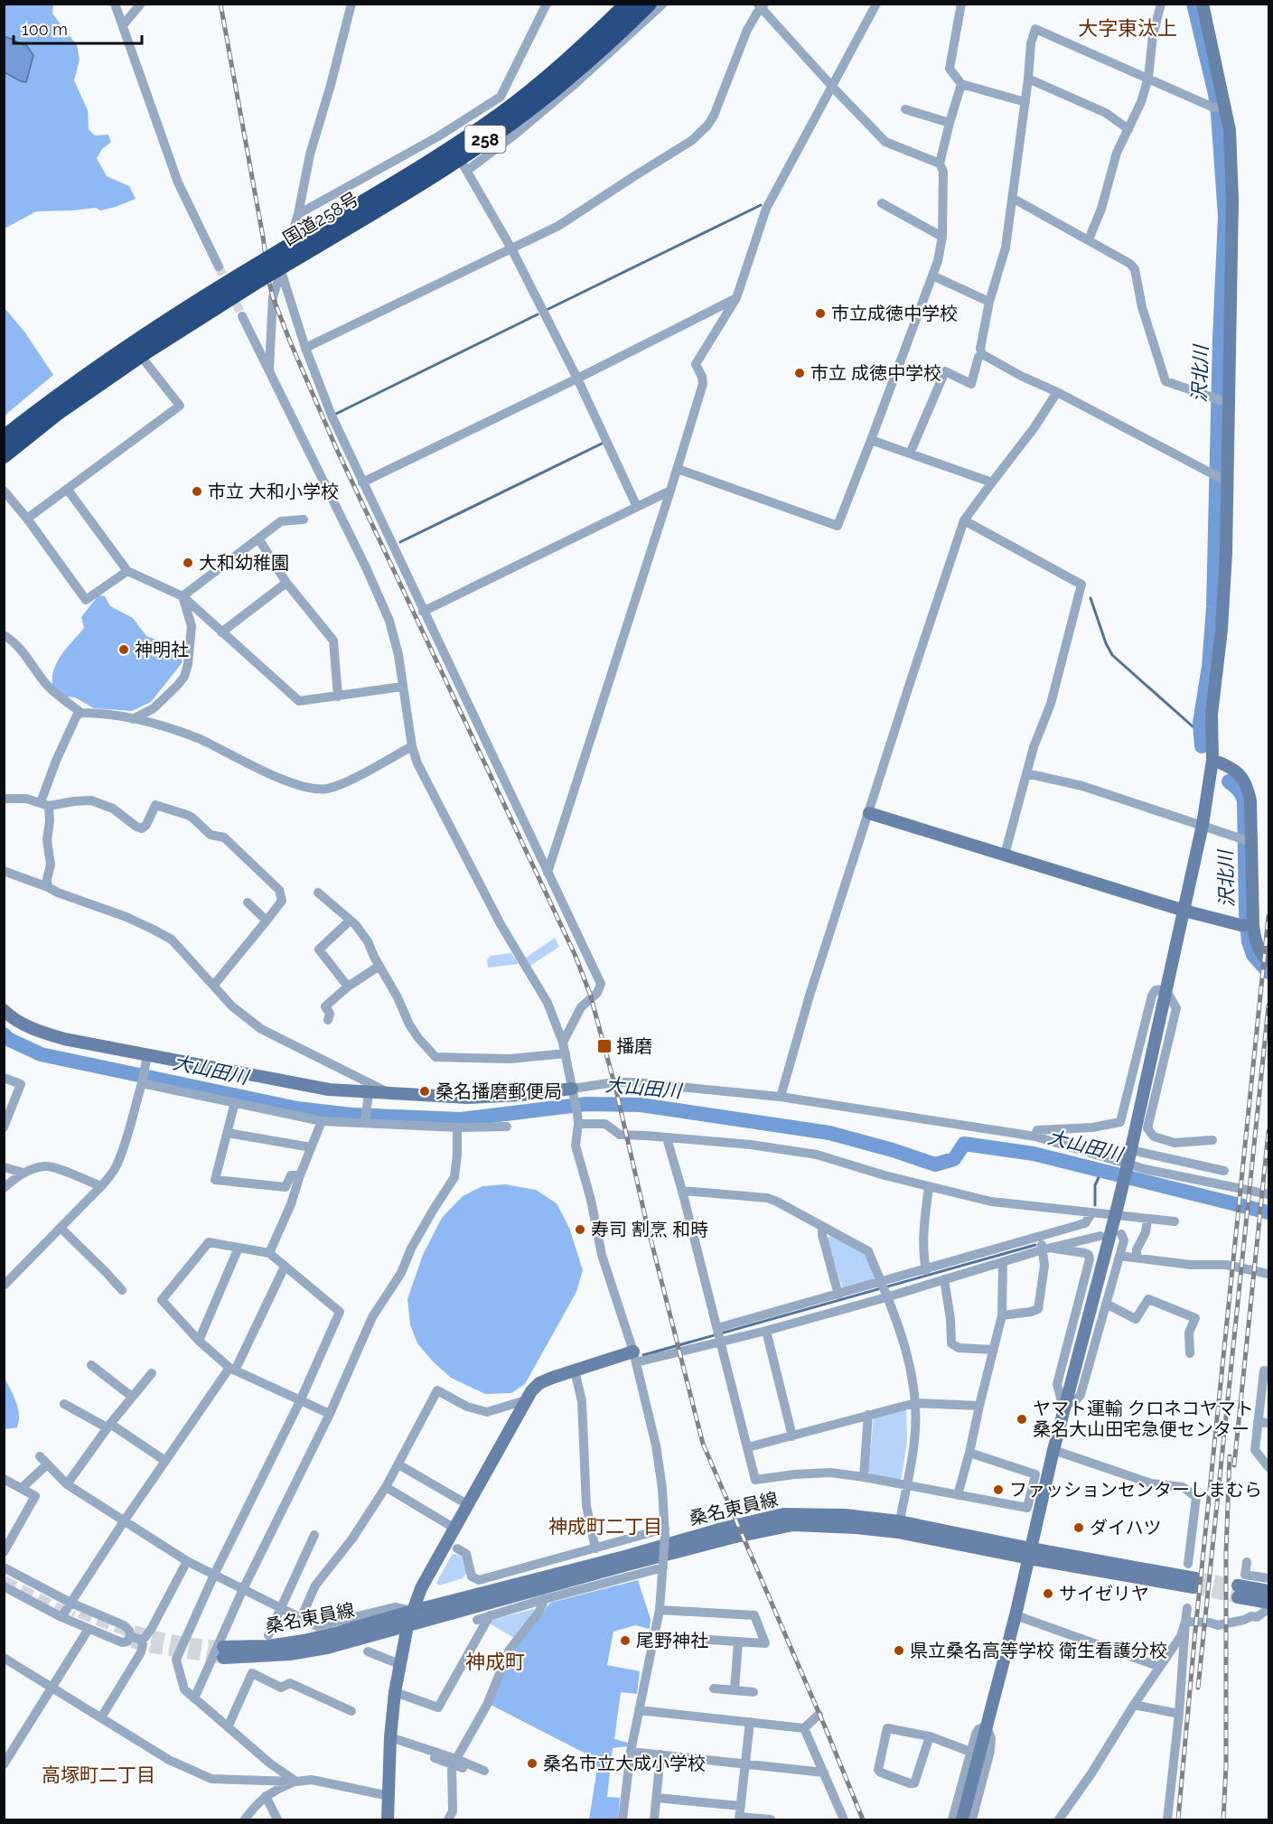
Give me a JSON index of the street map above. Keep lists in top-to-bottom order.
{
  "streets": {
    "highway": ["258", "国道258号"],
    "street": ["桑名東員線"]
  },
  "districts": [
    "大字東汰上",
    "神成町二丁目",
    "神成町",
    "高塚町二丁目"
  ],
  "water": ["沢北川", "大山田川"],
  "places": {
    "other": [
      "市立成徳中学校",
      "市立 成徳中学校",
      "市立 大和小学校",
      "大和幼稚園",
      "神明社",
      "桑名播磨郵便局",
      "寿司 割烹 和時",
      "ヤマト運輸 クロネコヤマト 桑名大山田宅急便センター",
      "ファッションセンターしまむら",
      "ダイハツ",
      "サイゼリヤ",
      "尾野神社",
      "県立桑名高等学校 衛生看護分校",
      "桑名市立大成小学校"
    ],
    "transit": ["播磨"]
  },
  "scale_bar": "100 m"
}
